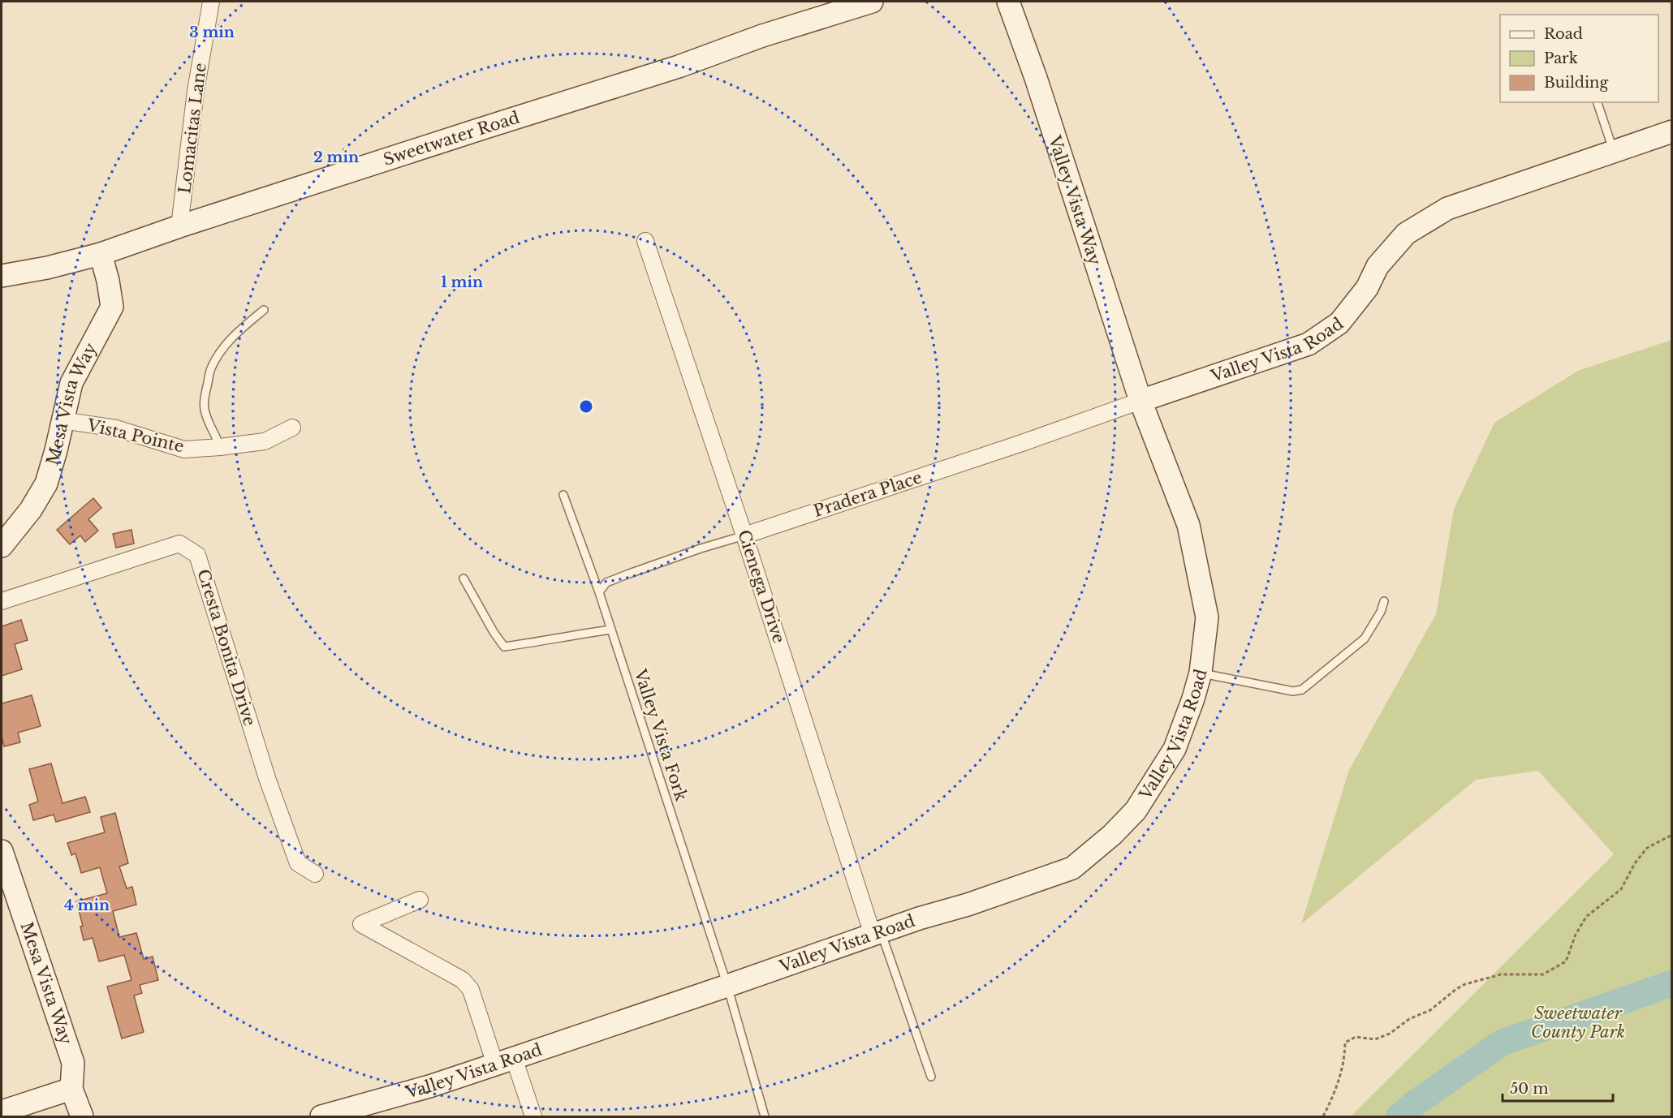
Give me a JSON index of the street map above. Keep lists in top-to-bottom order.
{
  "streets": {
    "street": [
      "Lomacitas Lane",
      "Sweetwater Road",
      "Valley Vista Way",
      "Valley Vista Road",
      "Mesa Vista Way",
      "Vista Pointe",
      "Pradera Place",
      "Cienega Drive",
      "Cresta Bonita Drive"
    ],
    "lane": ["Valley Vista Fork"]
  },
  "crossings": [
    ["Lomacitas Lane", "Sweetwater Road"],
    ["Sweetwater Road", "Mesa Vista Way"],
    ["Valley Vista Way", "Valley Vista Road"],
    ["Valley Vista Way", "Pradera Place"],
    ["Valley Vista Road", "Pradera Place"],
    ["Valley Vista Road", "Cienega Drive"],
    ["Valley Vista Road", "Valley Vista Fork"],
    ["Mesa Vista Way", "Vista Pointe"],
    ["Pradera Place", "Cienega Drive"],
    ["Pradera Place", "Valley Vista Fork"]
  ],
  "parks": ["Sweetwater County Park"],
  "legend": ["Road", "Park", "Building"],
  "scale_bar": "50 m",
  "rings": [
    "3 min",
    "2 min",
    "1 min",
    "4 min"
  ]
}
